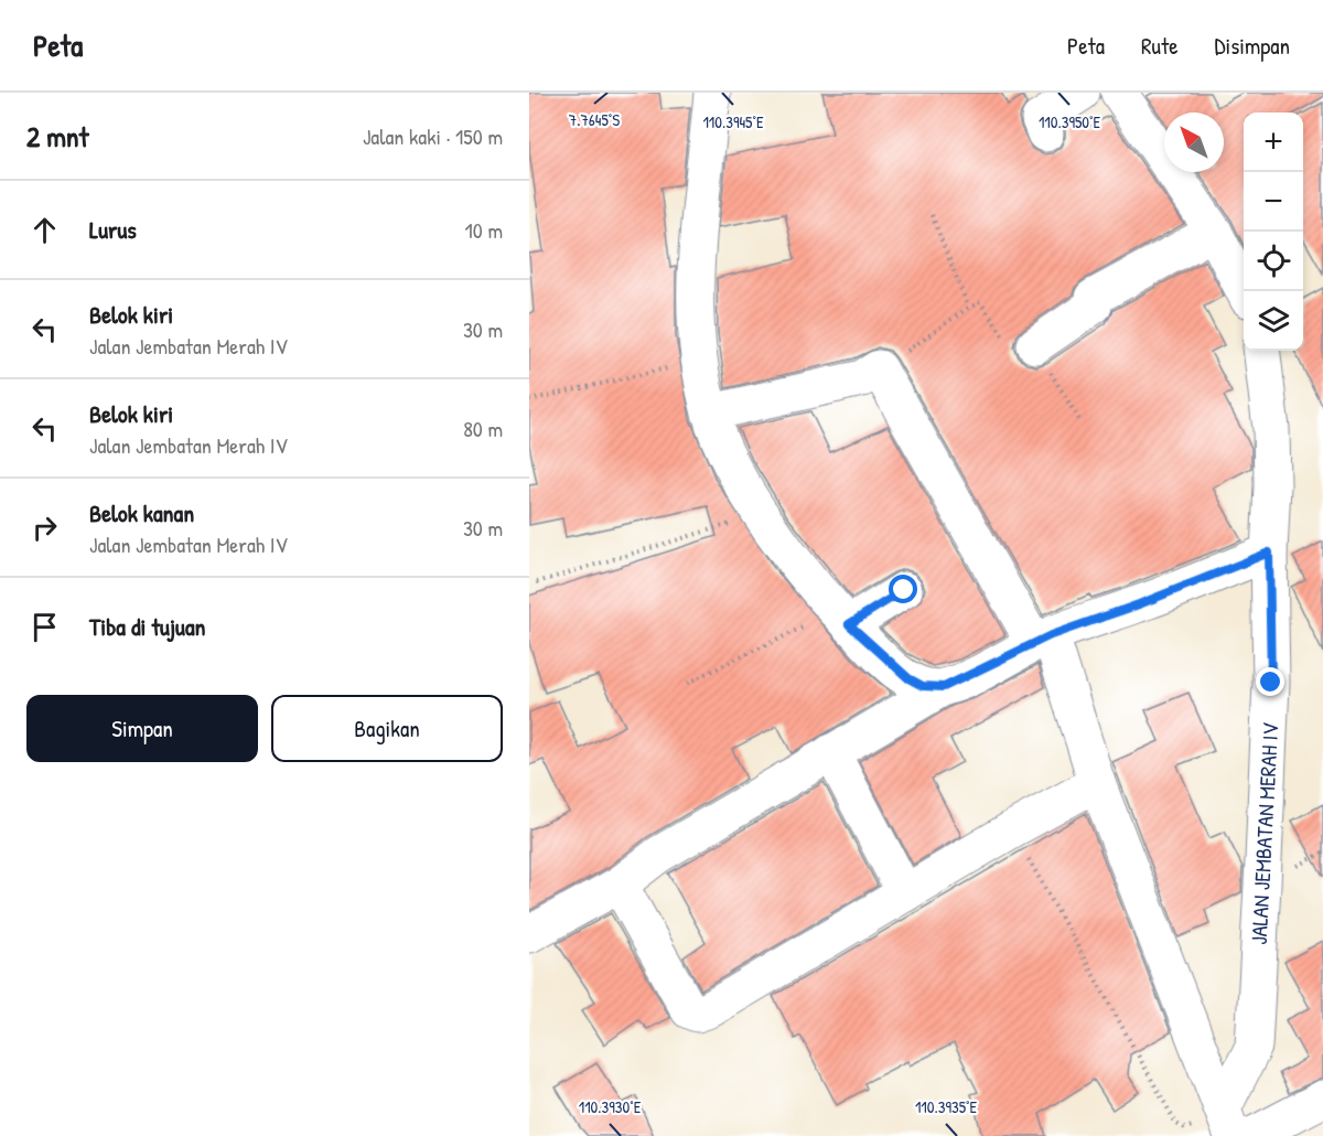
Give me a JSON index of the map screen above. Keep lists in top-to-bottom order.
{
  "streets": {
    "street": ["JALAN JEMBATAN MERAH IV"]
  },
  "north": "top left",
  "page": {
    "header": "Peta",
    "nav": ["Peta", "Rute", "Disimpan"],
    "heading": ["2 mnt", "Jalan kaki · 150 m"],
    "map_buttons": ["+", "−"],
    "list": [
      ["Lurus", "10 m"],
      ["Belok kiri", "Jalan Jembatan Merah IV", "30 m"],
      ["Belok kiri", "Jalan Jembatan Merah IV", "80 m"],
      ["Belok kanan", "Jalan Jembatan Merah IV", "30 m"],
      "Tiba di tujuan"
    ],
    "buttons": ["Simpan", "Bagikan"]
  },
  "coordinates": [
    "7.7645°S",
    "110.3945°E",
    "110.3950°E",
    "110.3930°E",
    "110.3935°E"
  ]
}
